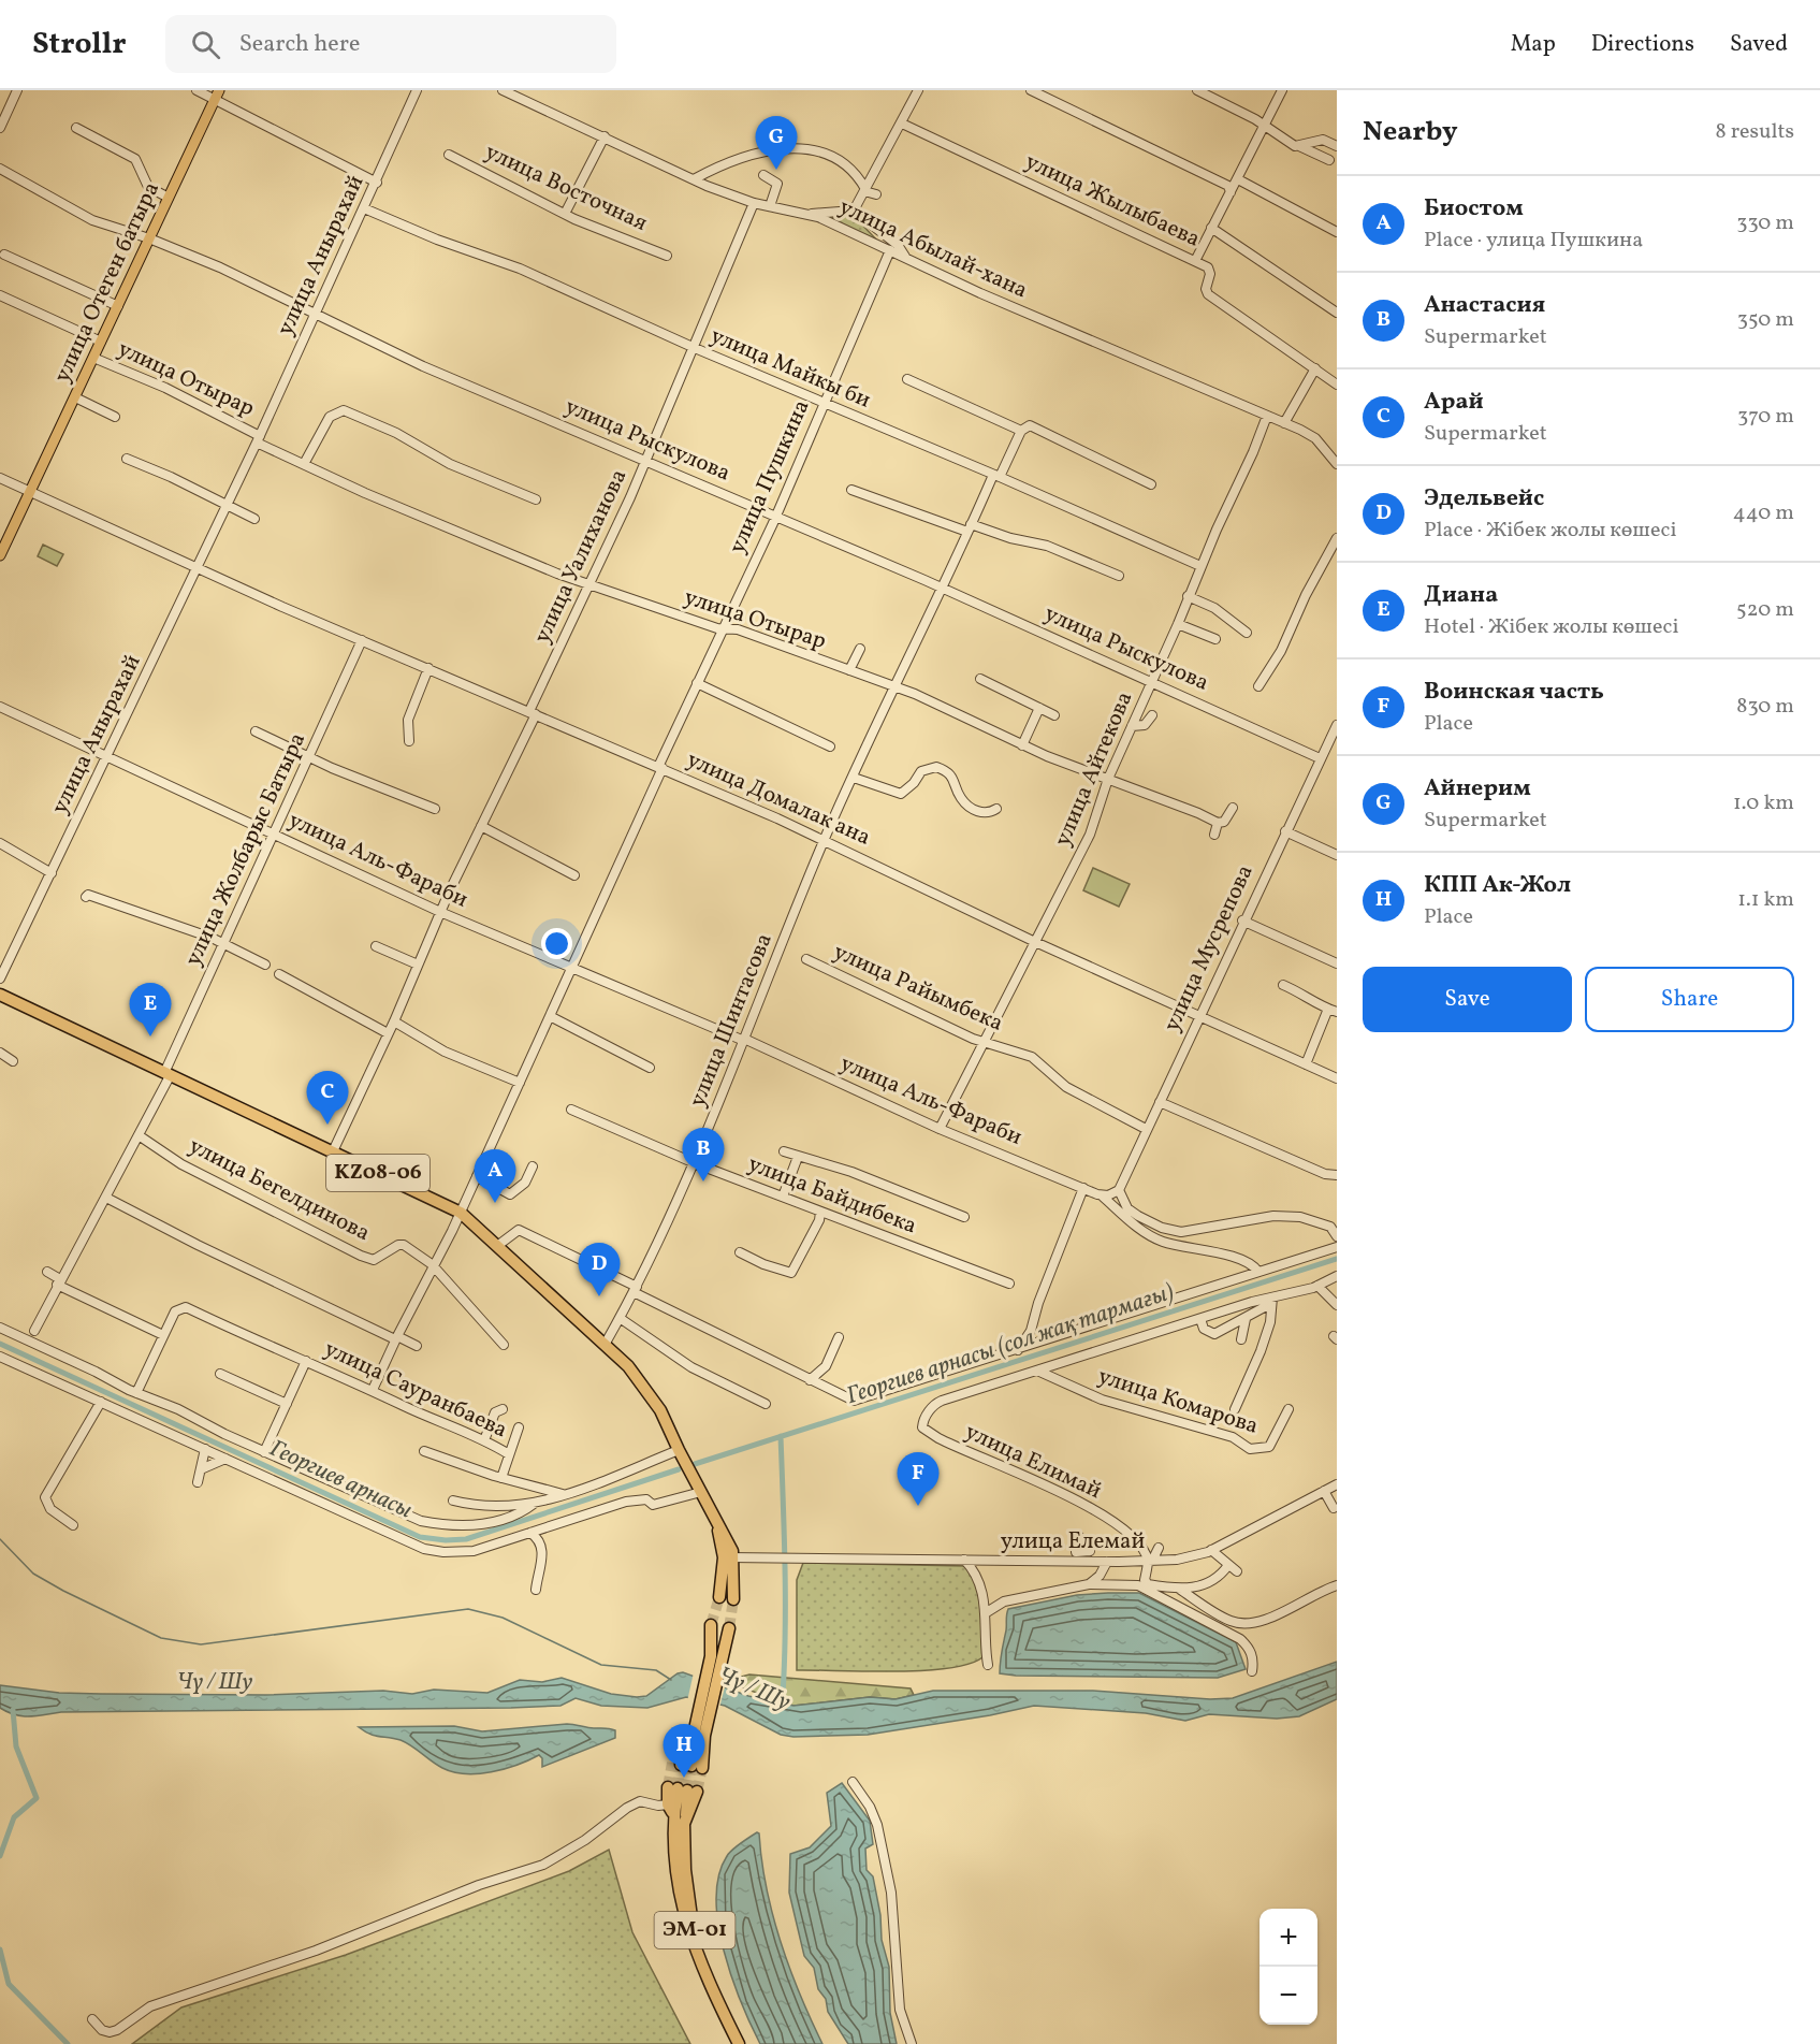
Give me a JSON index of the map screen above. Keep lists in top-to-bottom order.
{
  "streets": {
    "highway": ["KZ08-06", "ЭМ-01"],
    "main road": ["улица Отеген батыра"],
    "street": [
      "улица Восточная",
      "улица Жылыбаева",
      "улица Абылай-хана",
      "улица Анырахай",
      "улица Майкы би",
      "улица Отырар",
      "улица Рыскулова",
      "улица Пушкина",
      "улица Уалиханова",
      "улица Айтекова",
      "улица Домалак ана",
      "улица Жолбарыс Батыра",
      "улица Аль-Фараби",
      "улица Мусрепова",
      "улица Райымбека",
      "улица Шинтасова",
      "улица Бегелдинова",
      "улица Байдибека",
      "улица Сауранбаева",
      "улица Комарова",
      "улица Елимай",
      "улица Елемай"
    ]
  },
  "crossings": [
    ["улица Абылай-хана", "улица Пушкина"],
    ["улица Абылай-хана", "улица Уалиханова"],
    ["улица Абылай-хана", "улица Айтекова"],
    ["улица Анырахай", "улица Майкы би"],
    ["улица Анырахай", "улица Отырар"],
    ["улица Анырахай", "улица Рыскулова"],
    ["улица Анырахай", "улица Домалак ана"],
    ["улица Анырахай", "улица Аль-Фараби"],
    ["улица Отеген батыра", "улица Отырар"],
    ["улица Отеген батыра", "улица Рыскулова"],
    ["улица Отеген батыра", "улица Домалак ана"],
    ["улица Майкы би", "улица Пушкина"],
    ["улица Майкы би", "улица Уалиханова"],
    ["улица Майкы би", "улица Айтекова"],
    ["улица Майкы би", "улица Шинтасова"],
    ["улица Отырар", "улица Пушкина"],
    ["улица Отырар", "улица Уалиханова"],
    ["улица Отырар", "улица Айтекова"],
    ["улица Отырар", "улица Шинтасова"],
    ["улица Рыскулова", "улица Пушкина"],
    ["улица Рыскулова", "улица Уалиханова"],
    ["улица Рыскулова", "улица Айтекова"],
    ["улица Рыскулова", "улица Мусрепова"],
    ["улица Рыскулова", "улица Шинтасова"],
    ["улица Пушкина", "улица Домалак ана"],
    ["улица Пушкина", "улица Аль-Фараби"],
    ["улица Пушкина", "KZ08-06"],
    ["улица Пушкина", "улица Бегелдинова"],
    ["улица Пушкина", "улица Сауранбаева"],
    ["улица Уалиханова", "улица Домалак ана"],
    ["улица Уалиханова", "улица Аль-Фараби"],
    ["улица Уалиханова", "KZ08-06"],
    ["улица Айтекова", "улица Домалак ана"],
    ["улица Айтекова", "улица Аль-Фараби"],
    ["улица Айтекова", "улица Райымбека"],
    ["улица Домалак ана", "улица Жолбарыс Батыра"],
    ["улица Домалак ана", "улица Мусрепова"],
    ["улица Домалак ана", "улица Шинтасова"],
    ["улица Жолбарыс Батыра", "улица Аль-Фараби"],
    ["улица Жолбарыс Батыра", "KZ08-06"],
    ["улица Жолбарыс Батыра", "улица Бегелдинова"],
    ["улица Аль-Фараби", "улица Шинтасова"],
    ["улица Мусрепова", "улица Райымбека"],
    ["улица Шинтасова", "KZ08-06"],
    ["улица Шинтасова", "улица Байдибека"],
    ["KZ08-06", "улица Елемай"],
    ["улица Комарова", "улица Елимай"],
    ["улица Елимай", "улица Елемай"]
  ],
  "water": ["Георгиев арнасы (сол жақ тармағы)", "Георгиев арнасы", "Чү / Шу"],
  "page": {
    "header": "Strollr",
    "search": "Search here",
    "nav": ["Map", "Directions", "Saved"],
    "heading": ["Nearby", "8 results"],
    "pins": [
      "G",
      "E",
      "C",
      "B",
      "A",
      "D",
      "F",
      "H"
    ],
    "list": [
      {
        "mark": "A",
        "name": "Биостом",
        "note": "Place · улица Пушкина",
        "value": "330 m"
      },
      {
        "mark": "B",
        "name": "Анастасия",
        "note": "Supermarket",
        "value": "350 m"
      },
      {
        "mark": "C",
        "name": "Арай",
        "note": "Supermarket",
        "value": "370 m"
      },
      {
        "mark": "D",
        "name": "Эдельвейс",
        "note": "Place · Жібек жолы көшесі",
        "value": "440 m"
      },
      {
        "mark": "E",
        "name": "Диана",
        "note": "Hotel · Жібек жолы көшесі",
        "value": "520 m"
      },
      {
        "mark": "F",
        "name": "Воинская часть",
        "note": "Place",
        "value": "830 m"
      },
      {
        "mark": "G",
        "name": "Айнерим",
        "note": "Supermarket",
        "value": "1.0 km"
      },
      {
        "mark": "H",
        "name": "КПП Ак-Жол",
        "note": "Place",
        "value": "1.1 km"
      }
    ],
    "buttons": ["Save", "Share"],
    "map_buttons": ["+", "−"]
  }
}
